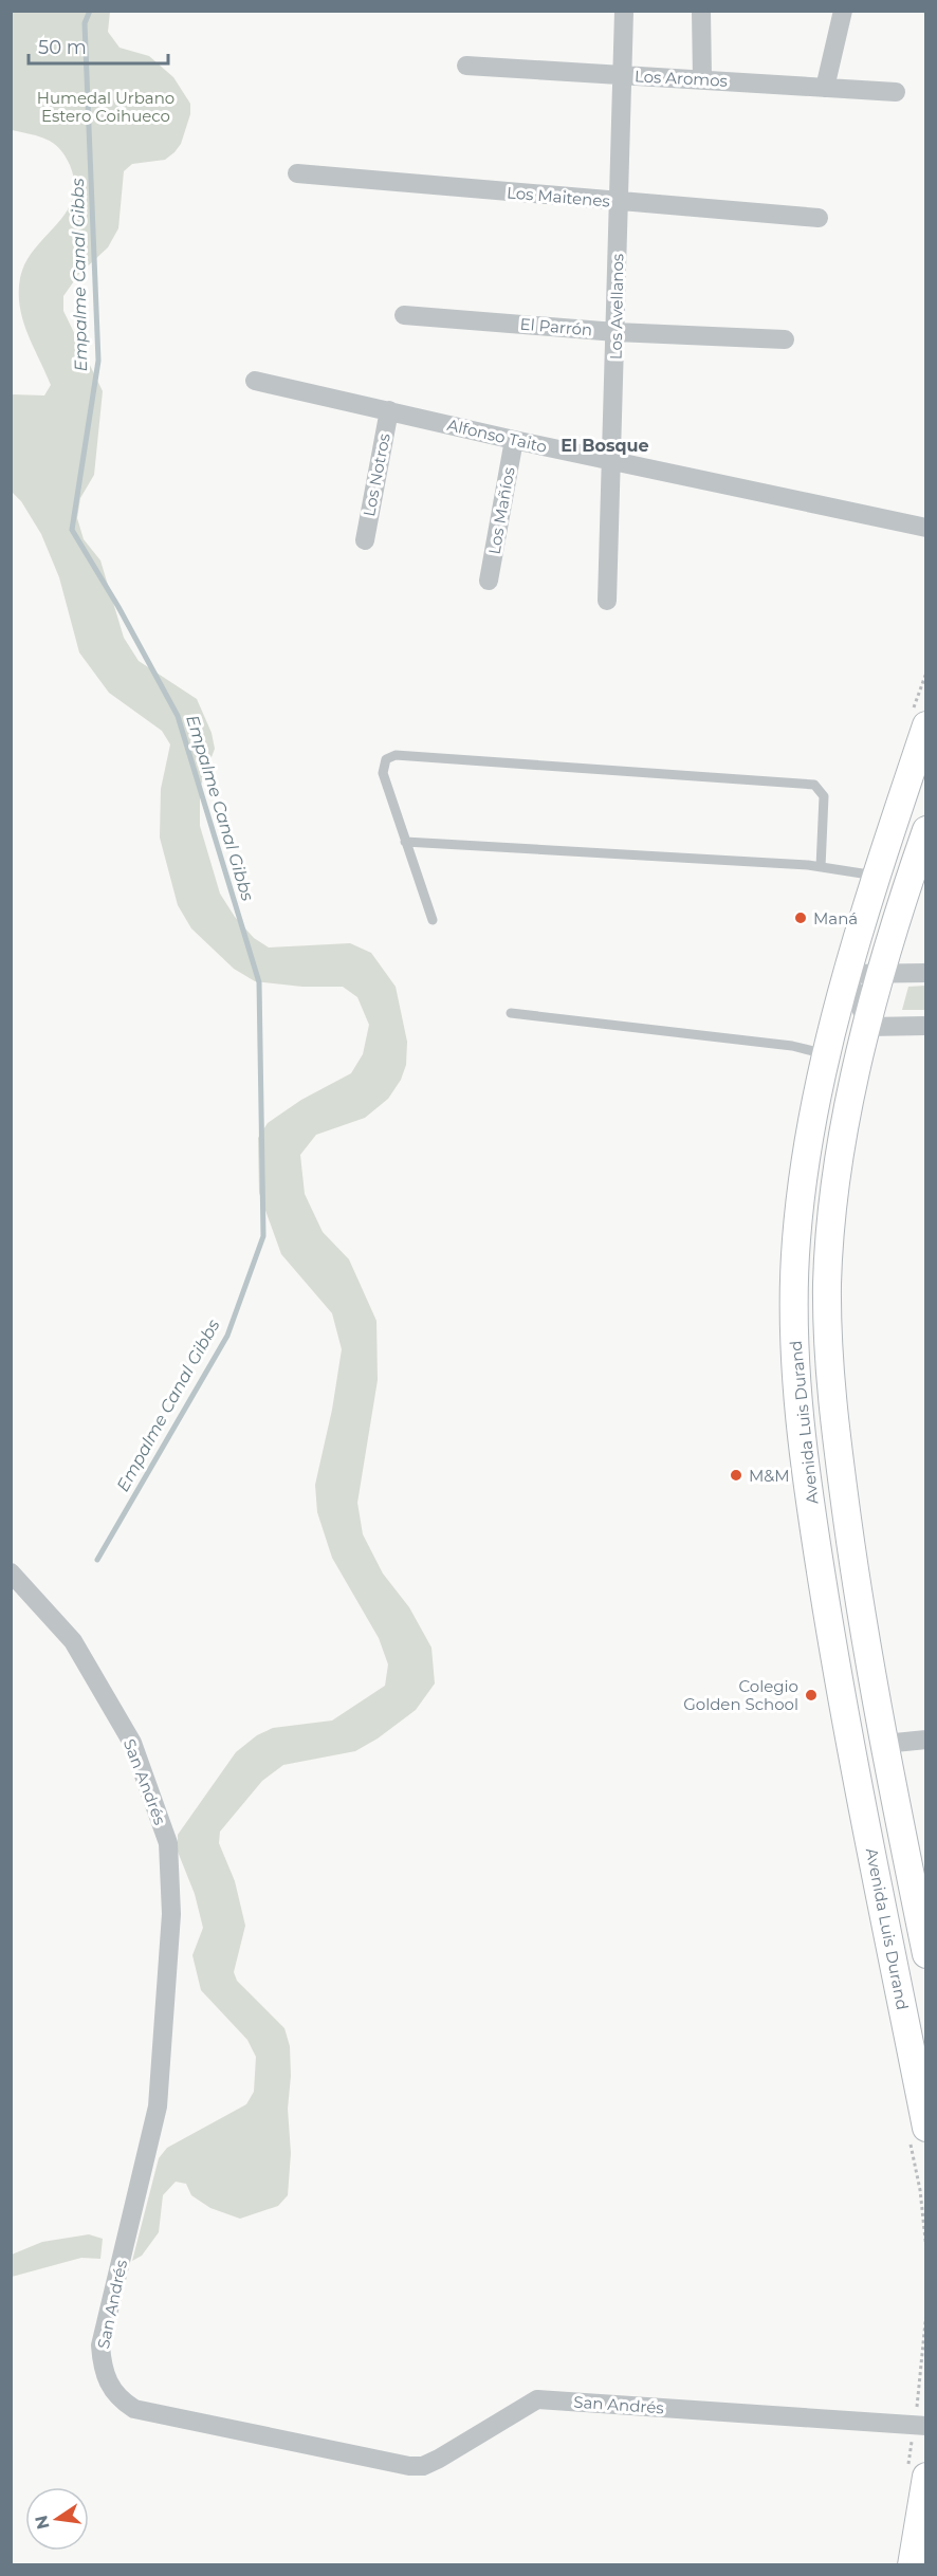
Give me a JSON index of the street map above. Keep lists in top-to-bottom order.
{
  "streets": {
    "street": [
      "Los Aromos",
      "Los Maitenes",
      "Los Avellanos",
      "El Parrón",
      "Alfonso Taito",
      "Los Notros",
      "Los Mañíos",
      "Avenida Luis Durand",
      "San Andrés"
    ]
  },
  "crossings": [
    ["Los Aromos", "Los Avellanos"],
    ["Los Maitenes", "Los Avellanos"],
    ["Los Avellanos", "El Parrón"],
    ["Los Avellanos", "Alfonso Taito"],
    ["Alfonso Taito", "Los Notros"],
    ["Alfonso Taito", "Los Mañíos"]
  ],
  "districts": ["El Bosque"],
  "water": ["Empalme Canal Gibbs"],
  "parks": ["Humedal Urbano Estero Coihueco"],
  "places": ["Maná", "M&M", "Colegio Golden School"],
  "scale_bar": "50 m",
  "north": "left"
}
